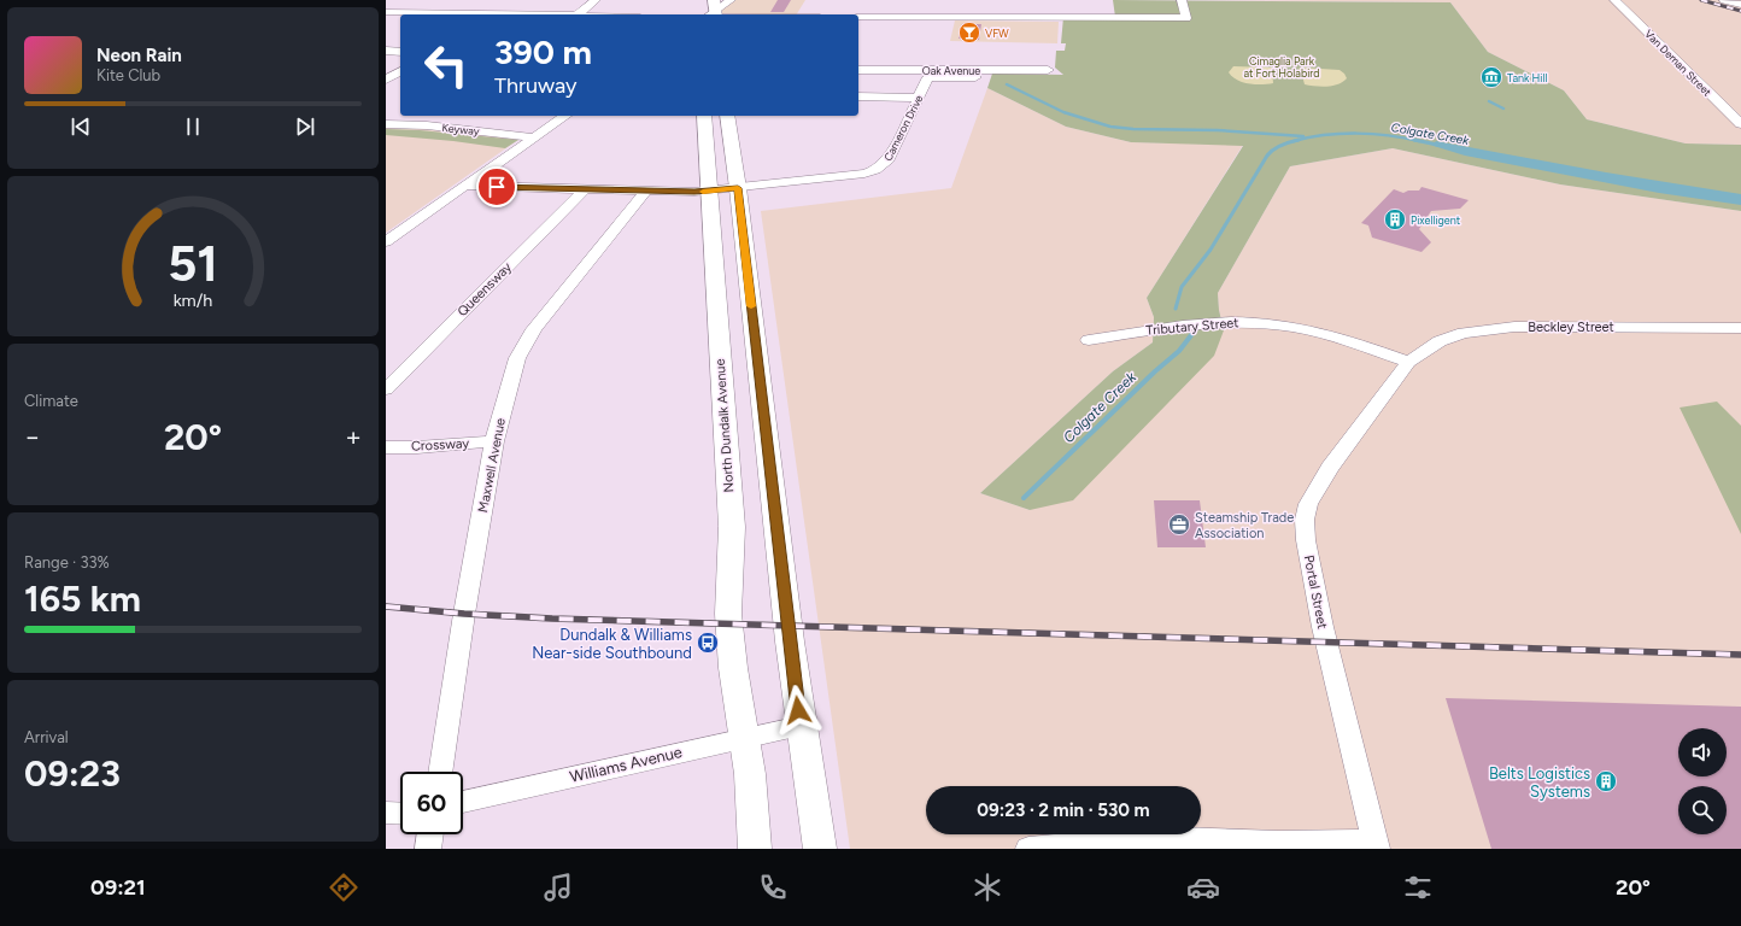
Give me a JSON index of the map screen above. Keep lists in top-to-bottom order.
{
  "streets": {
    "main road": ["North Dundalk Avenue"],
    "street": [
      "Van Deman Street",
      "Oak Avenue",
      "Cameron Drive",
      "Keyway",
      "Queensway",
      "Tributary Street",
      "Beckley Street",
      "Crossway",
      "Maxwell Avenue",
      "Portal Street",
      "Williams Avenue"
    ]
  },
  "crossings": [
    ["Cameron Drive", "Queensway"],
    ["Cameron Drive", "North Dundalk Avenue"],
    ["Cameron Drive", "Maxwell Avenue"],
    ["Tributary Street", "Beckley Street"],
    ["Tributary Street", "Portal Street"],
    ["Beckley Street", "Portal Street"],
    ["North Dundalk Avenue", "Williams Avenue"],
    ["Crossway", "Maxwell Avenue"]
  ],
  "water": ["Colgate Creek"],
  "parks": ["Cimaglia Park at Fort Holabird"],
  "places": {
    "bar": ["VFW"],
    "museum": ["Tank Hill"],
    "building": ["Pixelligent", "Belts Logistics Systems"],
    "office": ["Steamship Trade Association"],
    "bus stop": ["Dundalk & Williams Near-side Southbound"]
  },
  "page": {
    "turn": ["390 m", "Thruway"],
    "song": ["Neon Rain", "Kite Club"],
    "tile": [
      "Climate",
      ["Range · 33%", "165 km"],
      ["Arrival", "09:23"]
    ],
    "heat": ["−", "20°", "+"],
    "limit": "60",
    "trip": "09:23 · 2 min · 530 m",
    "tabs": ["09:21", "20°"],
    "gauge": ["51", "km/h"]
  }
}
